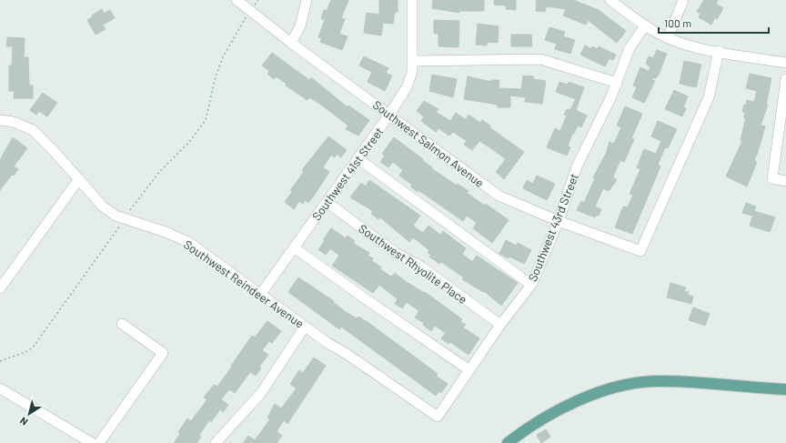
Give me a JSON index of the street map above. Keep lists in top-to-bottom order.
{
  "streets": {
    "street": [
      "Southwest Salmon Avenue",
      "Southwest 41st Street",
      "Southwest 43rd Street",
      "Southwest Rhyolite Place",
      "Southwest Reindeer Avenue"
    ]
  },
  "crossings": [
    ["Southwest Salmon Avenue", "Southwest 41st Street"],
    ["Southwest Salmon Avenue", "Southwest 43rd Street"],
    ["Southwest 41st Street", "Southwest Rhyolite Place"],
    ["Southwest 41st Street", "Southwest Reindeer Avenue"],
    ["Southwest 43rd Street", "Southwest Rhyolite Place"],
    ["Southwest 43rd Street", "Southwest Reindeer Avenue"]
  ],
  "scale_bar": "100 m",
  "north": "bottom left"
}
